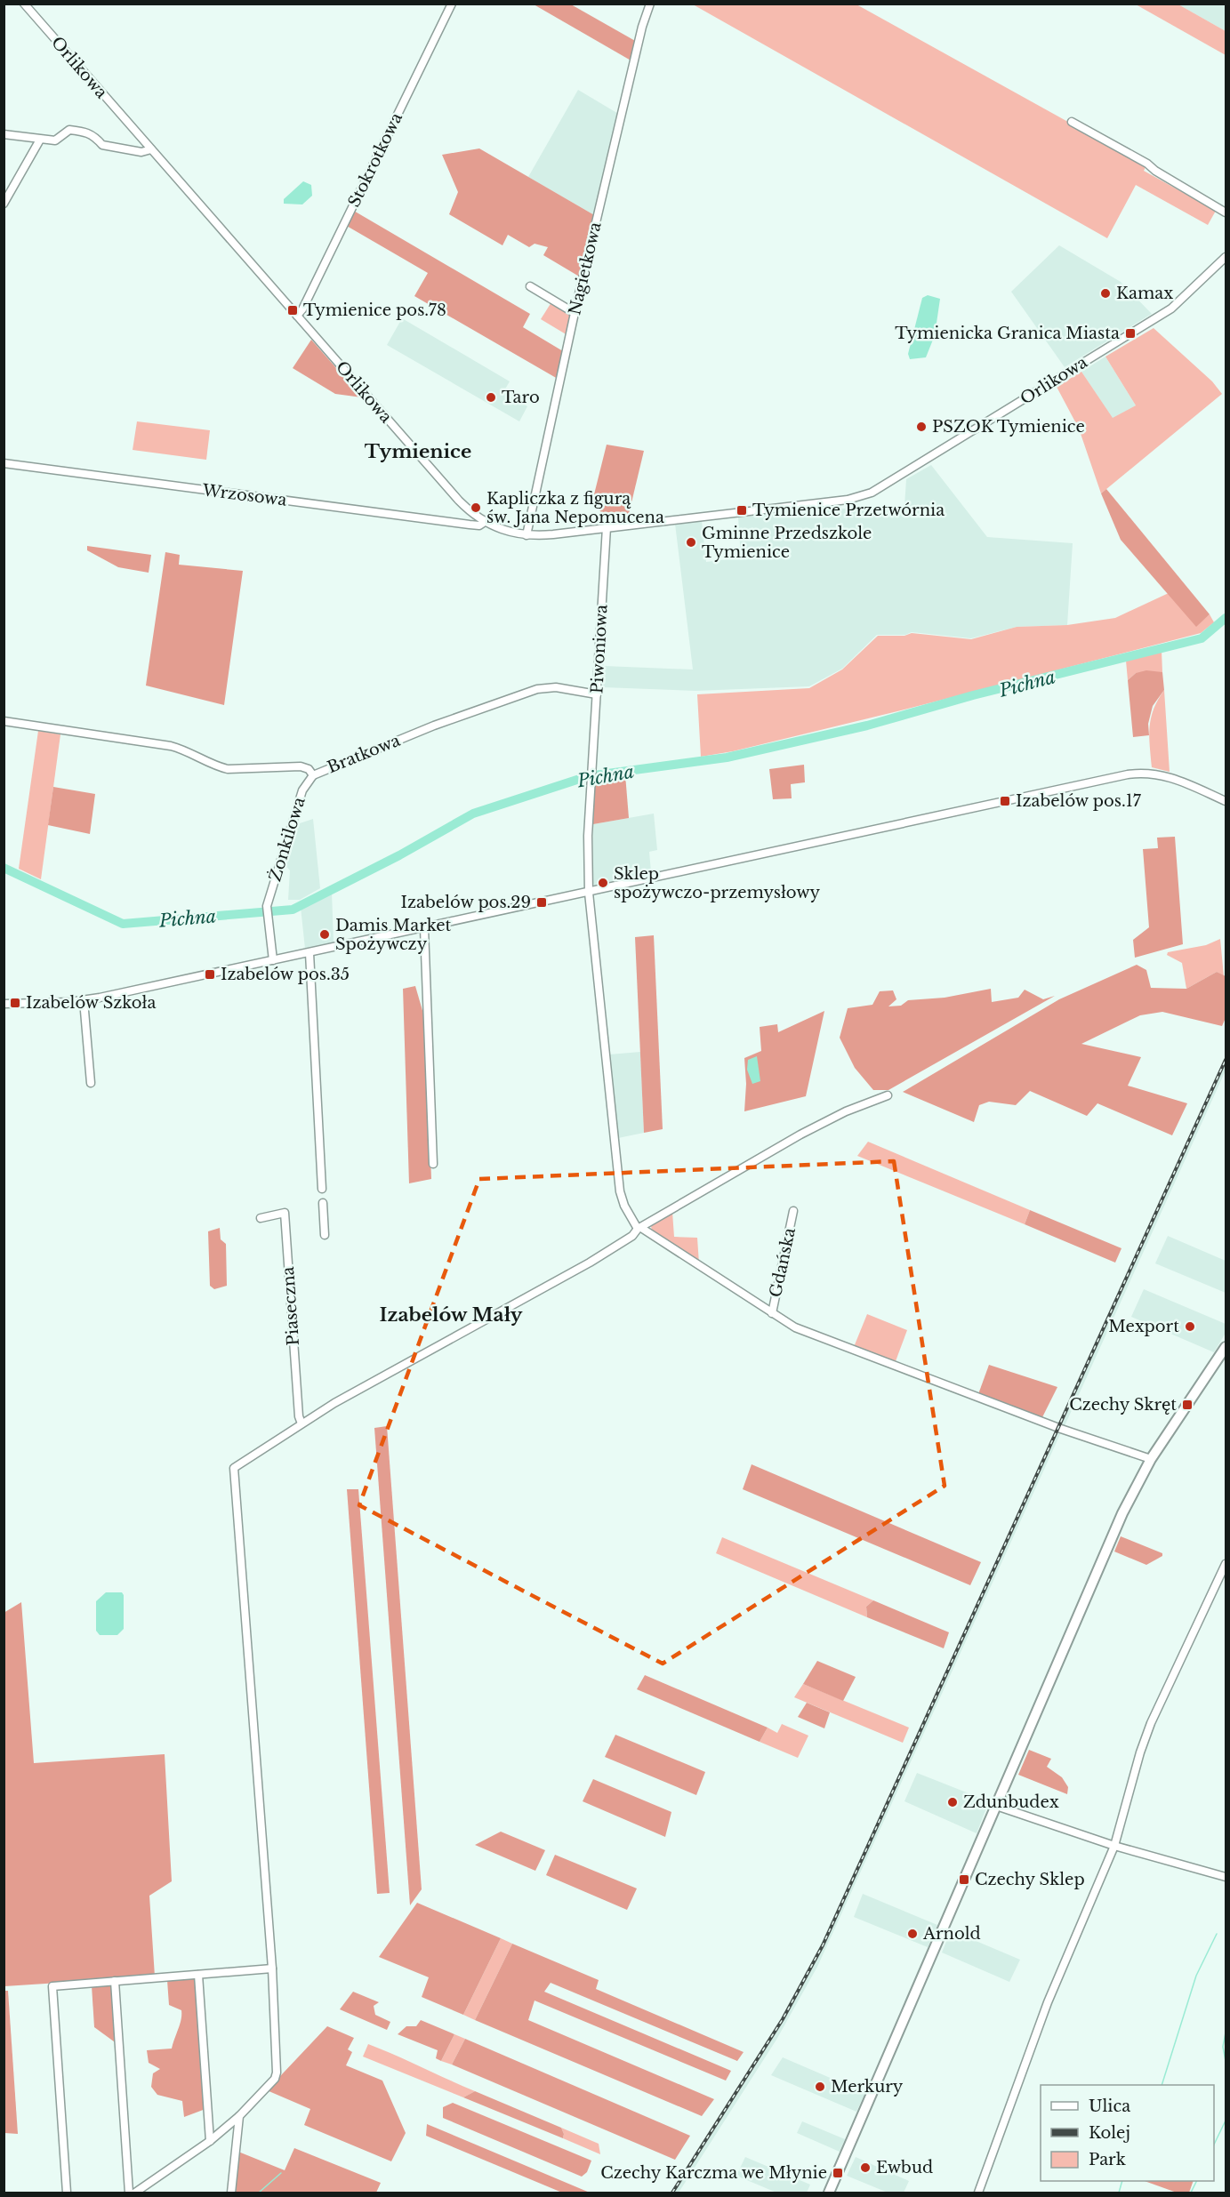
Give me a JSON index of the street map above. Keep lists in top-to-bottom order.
{
  "streets": {
    "street": [
      "Orlikowa",
      "Stokrotkowa",
      "Nagietkowa",
      "Wrzosowa",
      "Piwoniowa",
      "Bratkowa",
      "Żonkilowa",
      "Gdańska",
      "Piaseczna"
    ]
  },
  "crossings": [
    ["Orlikowa", "Stokrotkowa"],
    ["Orlikowa", "Nagietkowa"],
    ["Orlikowa", "Wrzosowa"],
    ["Orlikowa", "Piwoniowa"],
    ["Piwoniowa", "Bratkowa"],
    ["Bratkowa", "Żonkilowa"]
  ],
  "districts": ["Tymienice", "Izabelów Mały"],
  "water": ["Pichna"],
  "places": {
    "other": [
      "Kamax",
      "Taro",
      "PSZOK Tymienice",
      "Kapliczka z figurą św. Jana Nepomucena",
      "Gminne Przedszkole Tymienice",
      "Sklep spożywczo-przemysłowy",
      "Damis Market Spożywczy",
      "Mexport",
      "Zdunbudex",
      "Arnold",
      "Merkury",
      "Ewbud"
    ],
    "transit": [
      "Tymienice pos.78",
      "Tymienicka Granica Miasta",
      "Tymienice Przetwórnia",
      "Izabelów pos.17",
      "Izabelów pos.29",
      "Izabelów pos.35",
      "Izabelów Szkoła",
      "Czechy Skręt",
      "Czechy Sklep",
      "Czechy Karczma we Młynie"
    ]
  },
  "legend": ["Ulica", "Kolej", "Park"]
}
